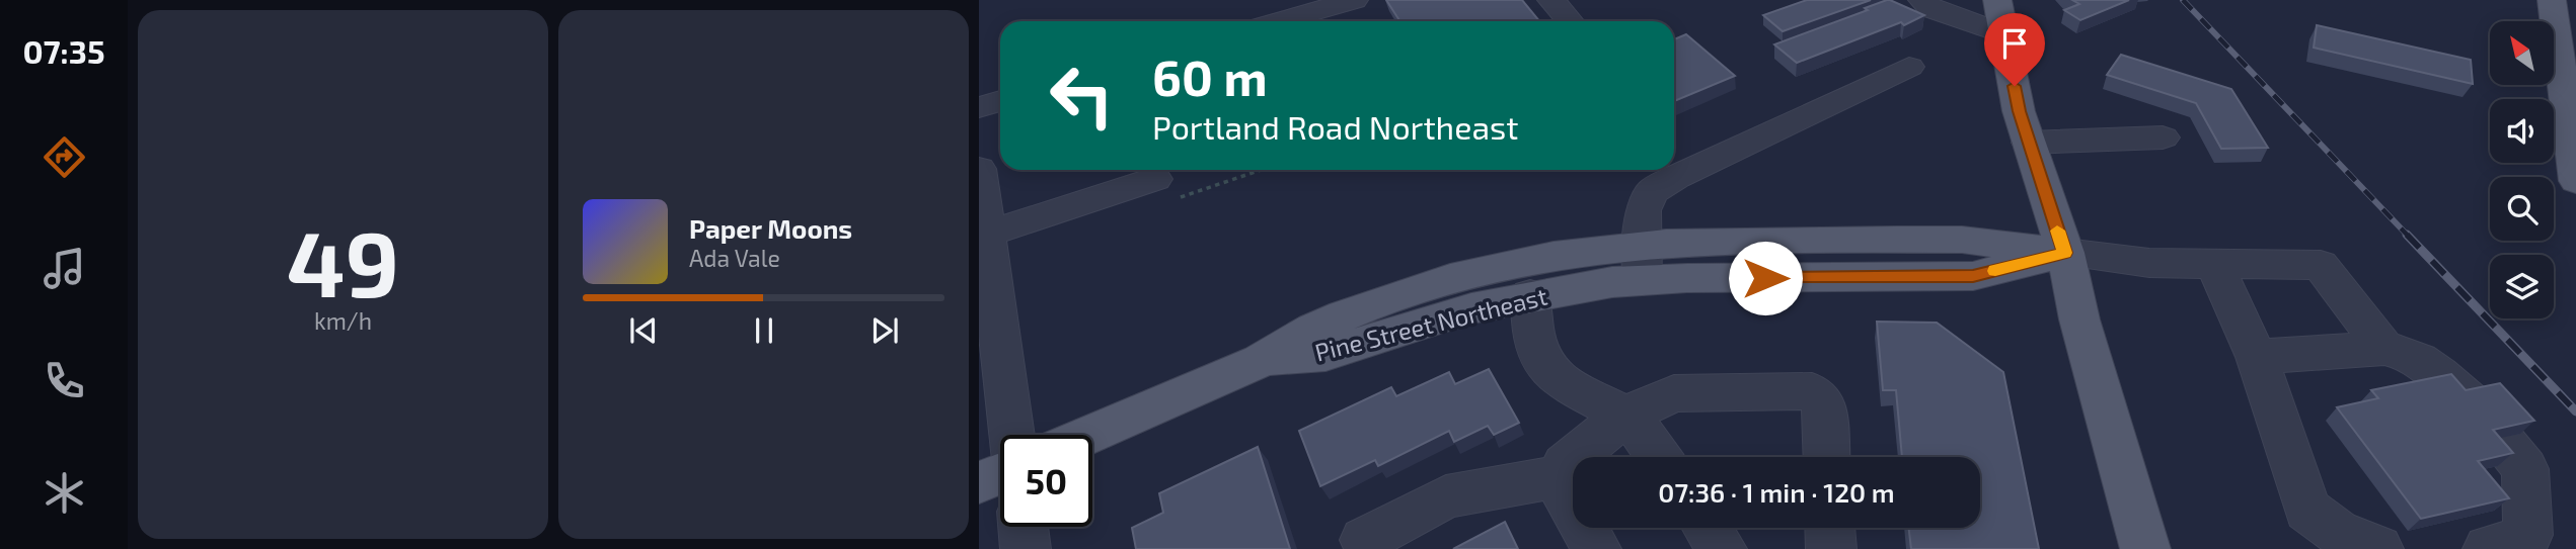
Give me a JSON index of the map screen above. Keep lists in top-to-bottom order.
{
  "streets": {
    "main road": ["Pine Street Northeast"]
  },
  "north": "top left",
  "page": {
    "tabs": "07:35",
    "tile": ["49", "km/h"],
    "turn": ["60 m", "Portland Road Northeast"],
    "song": ["Paper Moons", "Ada Vale"],
    "limit": "50",
    "trip": "07:36 · 1 min · 120 m"
  }
}
